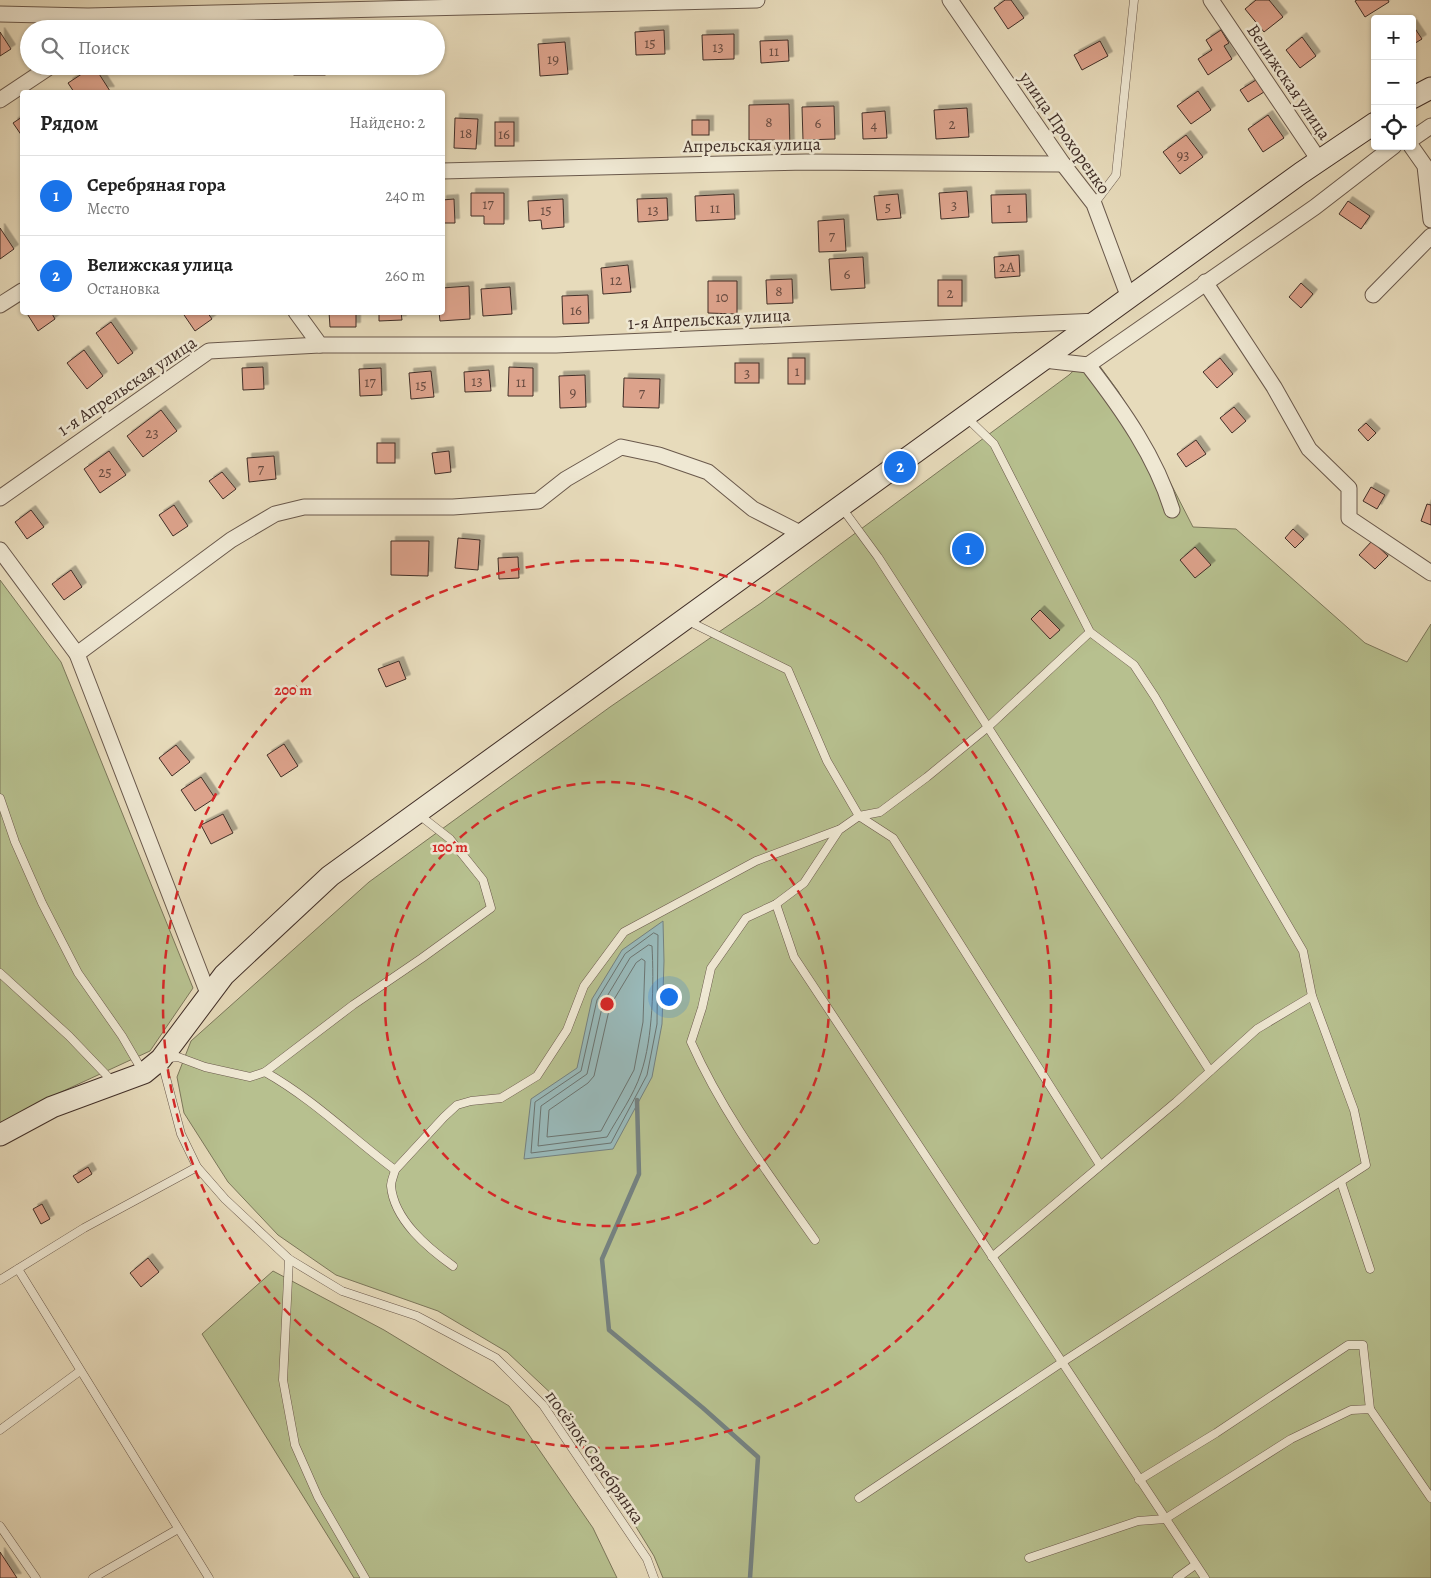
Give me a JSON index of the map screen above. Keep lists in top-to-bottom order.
{
  "streets": {
    "street": [
      "Велижская улица",
      "улица Прохоренко",
      "Апрельская улица",
      "1-я Апрельская улица"
    ],
    "lane": ["посёлок Серебрянка"]
  },
  "crossings": [
    ["улица Прохоренко", "Апрельская улица"]
  ],
  "house_numbers": [
    "15",
    "13",
    "11",
    "19",
    "8",
    "6",
    "2",
    "4",
    "18",
    "16",
    "93",
    "17",
    "3",
    "5",
    "11",
    "1",
    "15",
    "13",
    "7",
    "2А",
    "6",
    "12",
    "8",
    "2",
    "10",
    "16",
    "1",
    "3",
    "13",
    "17",
    "11",
    "15",
    "9",
    "7",
    "23",
    "7",
    "25"
  ],
  "page": {
    "map_buttons": ["+", "−"],
    "search": "Поиск",
    "heading": ["Рядом", "Найдено: 2"],
    "list": [
      {
        "mark": "1",
        "name": "Серебряная гора",
        "note": "Место",
        "value": "240 m"
      },
      {
        "mark": "2",
        "name": "Велижская улица",
        "note": "Остановка",
        "value": "260 m"
      }
    ],
    "pins": ["2", "1"]
  },
  "rings": ["200 m", "100 m"]
}
